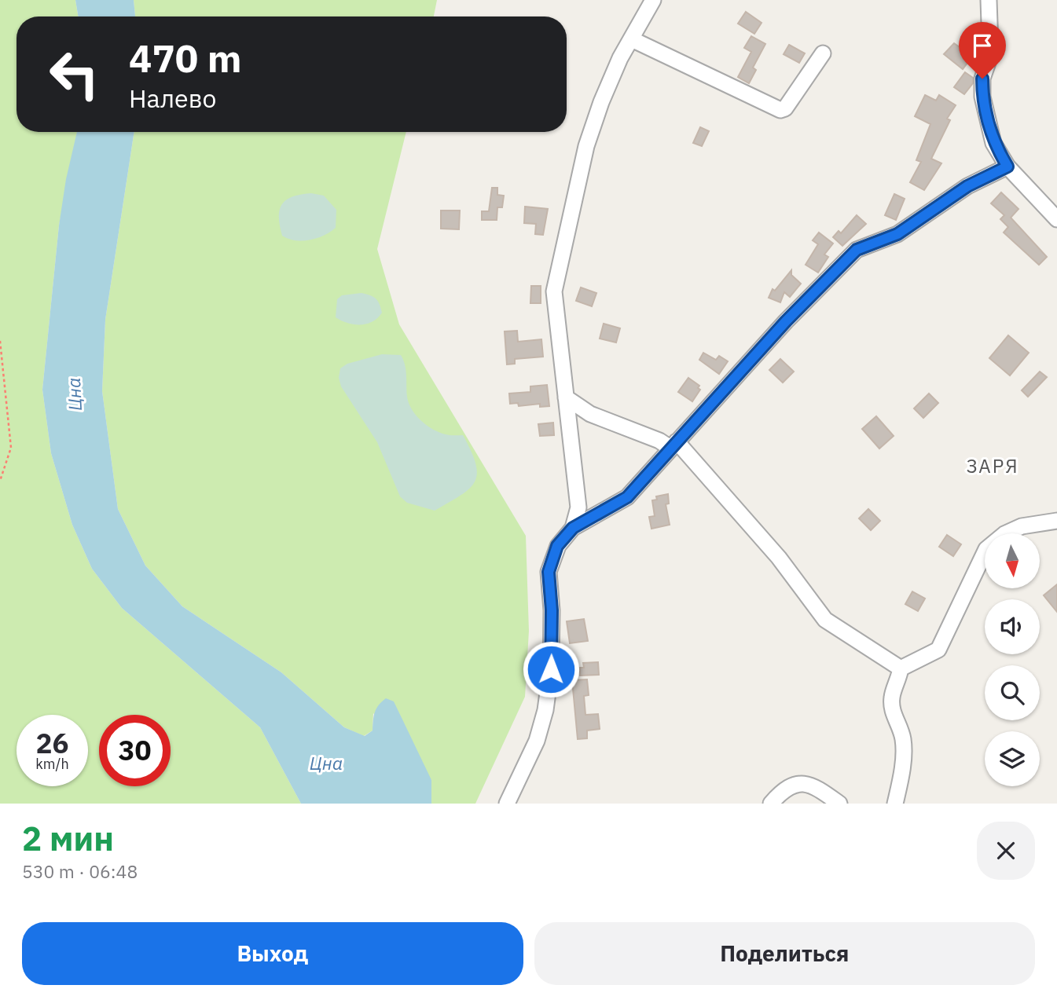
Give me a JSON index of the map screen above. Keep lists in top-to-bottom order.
{
  "districts": ["ЗАРЯ"],
  "water": ["Цна"],
  "north": "bottom",
  "page": {
    "turn": ["470 m", "Налево"],
    "speed": "26 km/h",
    "limit": "30",
    "heading": ["2 мин", "530 m · 06:48"],
    "buttons": ["Выход", "Поделиться"]
  }
}
